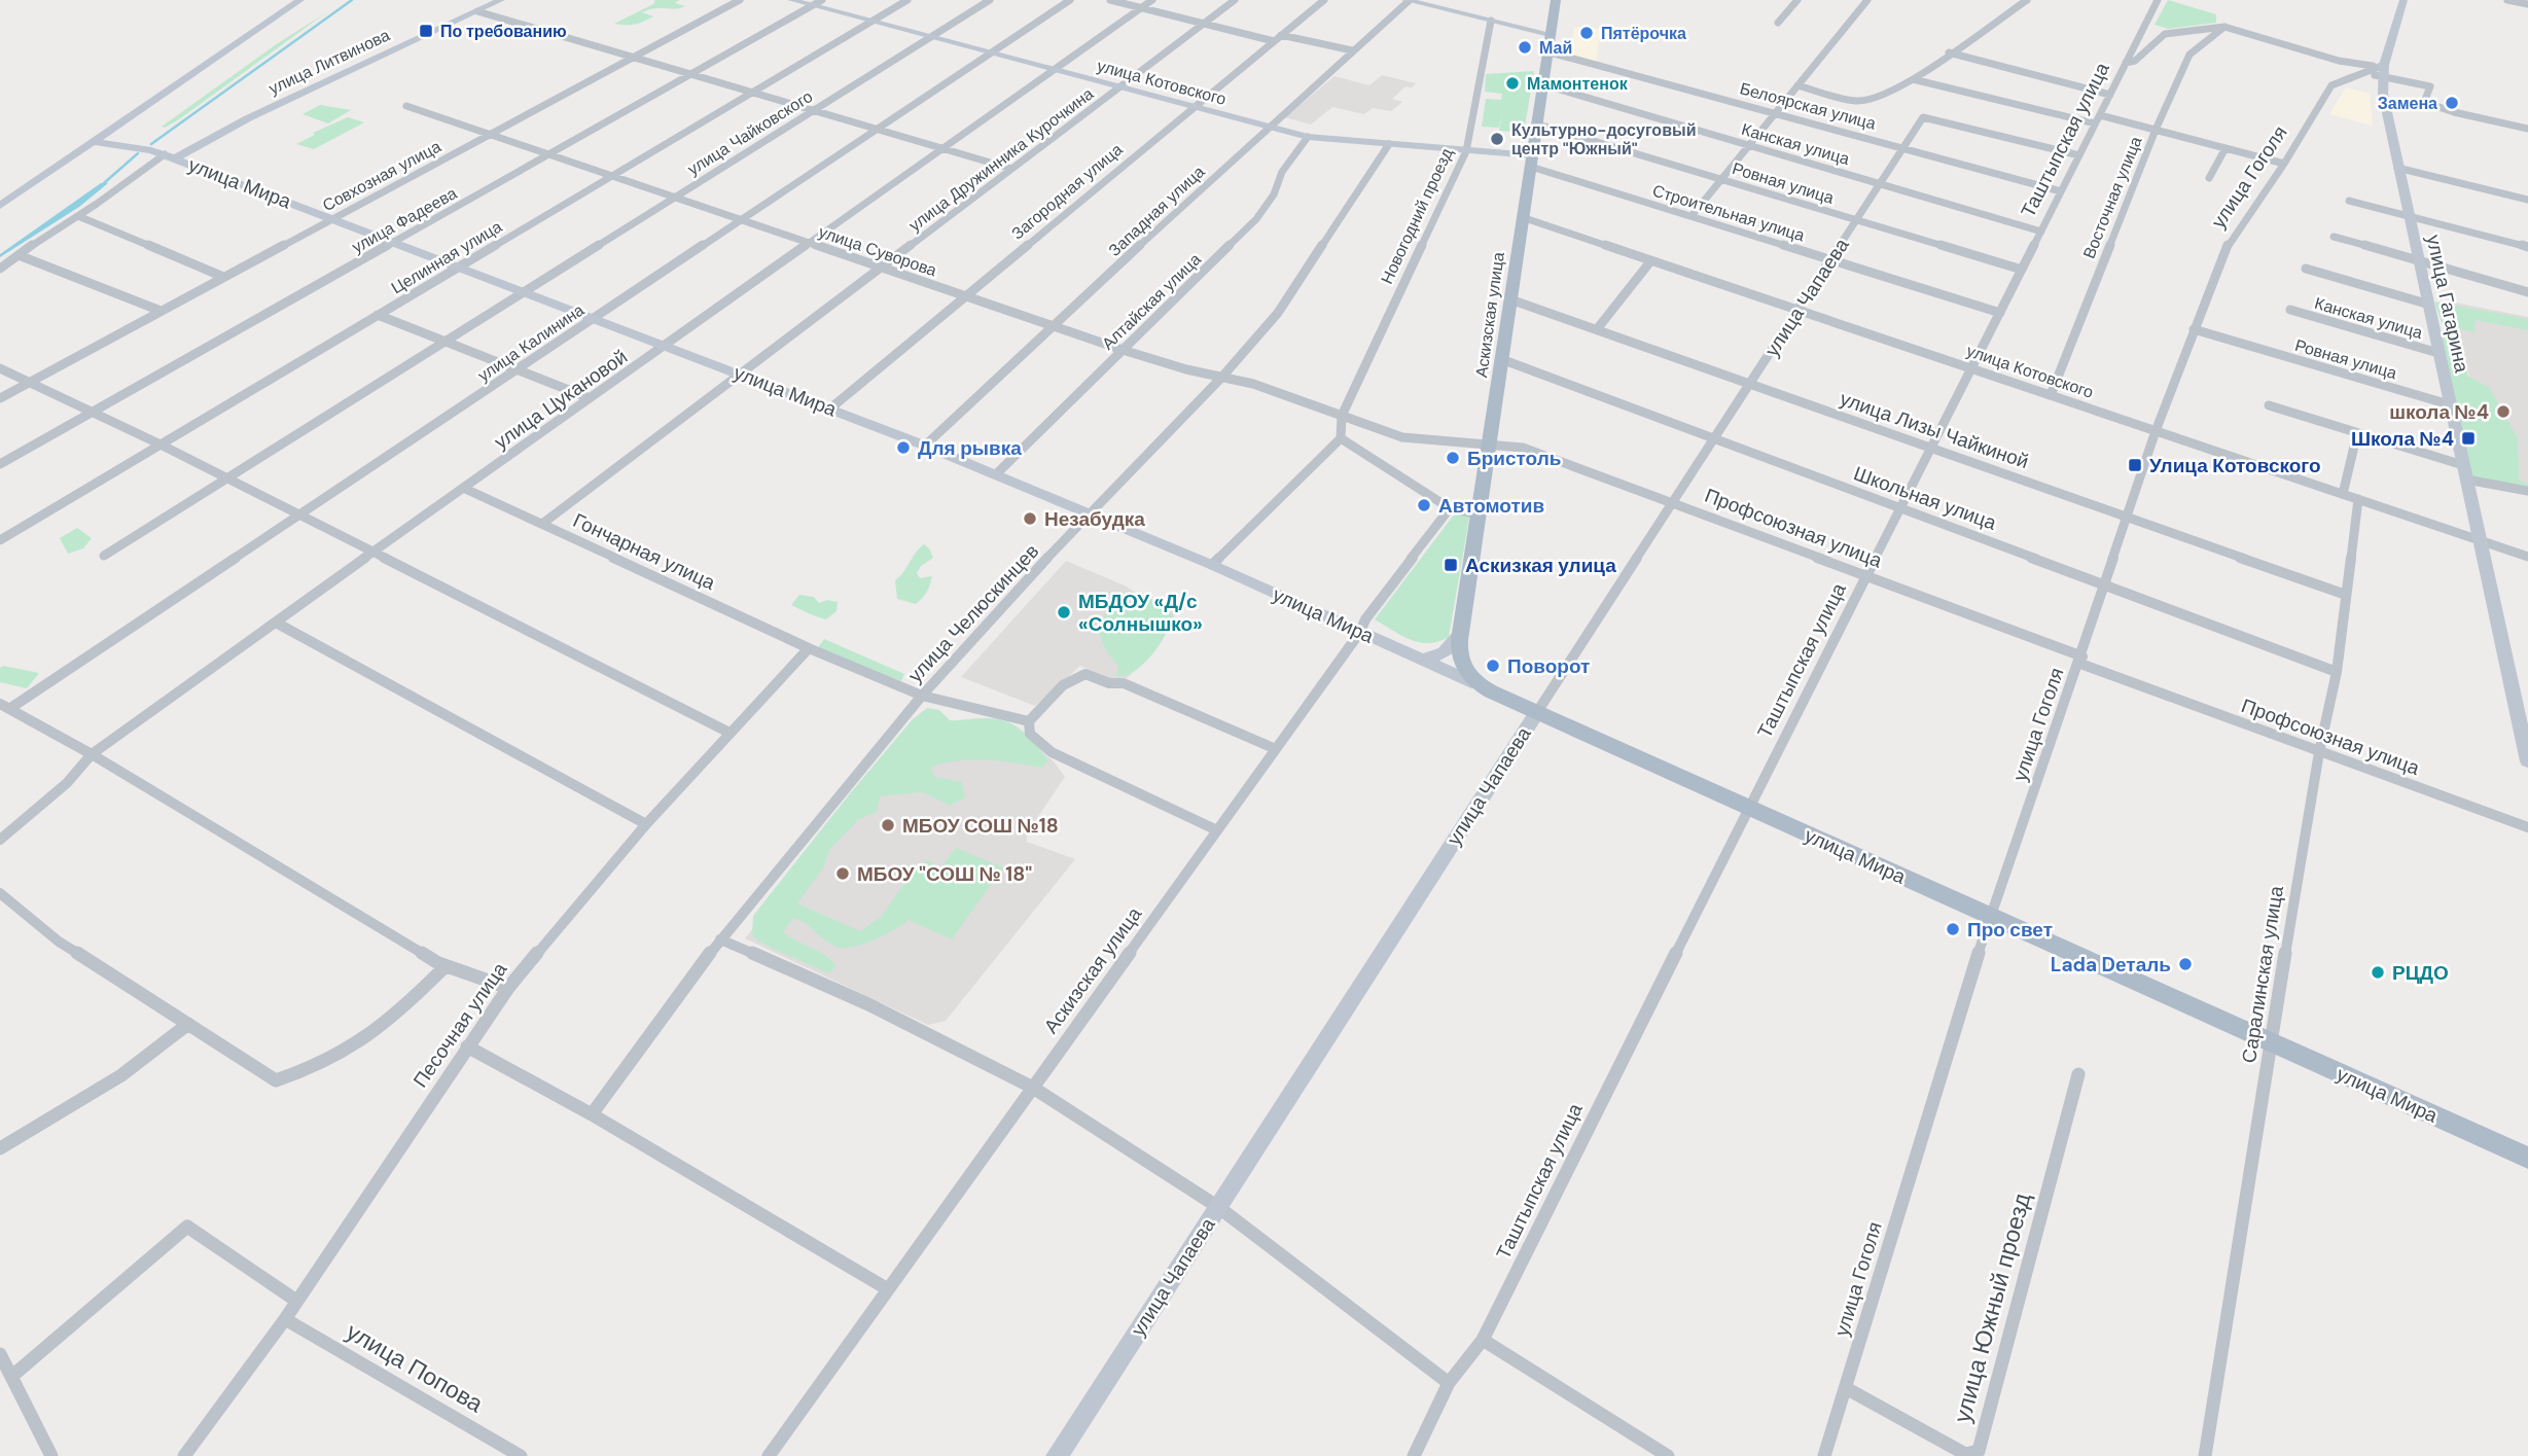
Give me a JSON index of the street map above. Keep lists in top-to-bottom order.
{
  "streets": {
    "main road": ["улица Мира", "Аскизская улица"],
    "street": [
      "улица Литвинова",
      "улица Котовского",
      "Белоярская улица",
      "улица Чайковского",
      "Таштыпская улица",
      "Канская улица",
      "улица Дружинника Курочкина",
      "Совхозная улица",
      "улица Гоголя",
      "Ровная улица",
      "Загородная улица",
      "Восточная улица",
      "Западная улица",
      "Строительная улица",
      "Новогодний проезд",
      "улица Фадеева",
      "улица Суворова",
      "Целинная улица",
      "улица Чапаева",
      "Алтайская улица",
      "улица Гагарина",
      "улица Калинина",
      "улица Цукановой",
      "улица Лизы Чайкиной",
      "Школьная улица",
      "Профсоюзная улица",
      "Гончарная улица",
      "улица Челюскинцев",
      "Саралинская улица",
      "Песочная улица",
      "улица Южный проезд",
      "улица Попова"
    ]
  },
  "crossings": [
    ["улица Литвинова", "улица Мира"],
    ["улица Котовского", "улица Чайковского"],
    ["улица Котовского", "Таштыпская улица"],
    ["улица Котовского", "улица Дружинника Курочкина"],
    ["улица Котовского", "улица Гоголя"],
    ["улица Котовского", "Загородная улица"],
    ["улица Котовского", "Восточная улица"],
    ["улица Котовского", "Западная улица"],
    ["улица Котовского", "Строительная улица"],
    ["улица Котовского", "Новогодний проезд"],
    ["улица Котовского", "улица Фадеева"],
    ["улица Котовского", "Целинная улица"],
    ["улица Котовского", "улица Чапаева"],
    ["улица Котовского", "Алтайская улица"],
    ["улица Котовского", "улица Гагарина"],
    ["улица Котовского", "Аскизская улица"],
    ["улица Котовского", "улица Калинина"],
    ["улица Котовского", "улица Цукановой"],
    ["улица Котовского", "улица Челюскинцев"],
    ["улица Котовского", "Саралинская улица"],
    ["Белоярская улица", "Таштыпская улица"],
    ["Белоярская улица", "улица Чапаева"],
    ["Белоярская улица", "Аскизская улица"],
    ["улица Чайковского", "улица Мира"],
    ["улица Чайковского", "улица Суворова"],
    ["Таштыпская улица", "Канская улица"],
    ["Таштыпская улица", "улица Мира"],
    ["Таштыпская улица", "Ровная улица"],
    ["Таштыпская улица", "Строительная улица"],
    ["Таштыпская улица", "улица Чапаева"],
    ["Таштыпская улица", "улица Лизы Чайкиной"],
    ["Таштыпская улица", "Школьная улица"],
    ["Таштыпская улица", "Профсоюзная улица"],
    ["Канская улица", "улица Чапаева"],
    ["Канская улица", "улица Гагарина"],
    ["Канская улица", "Аскизская улица"],
    ["улица Дружинника Курочкина", "улица Мира"],
    ["улица Дружинника Курочкина", "улица Суворова"],
    ["улица Дружинника Курочкина", "Гончарная улица"],
    ["Совхозная улица", "улица Мира"],
    ["Совхозная улица", "улица Суворова"],
    ["улица Гоголя", "улица Мира"],
    ["улица Гоголя", "Ровная улица"],
    ["улица Гоголя", "улица Лизы Чайкиной"],
    ["улица Гоголя", "Школьная улица"],
    ["улица Гоголя", "Профсоюзная улица"],
    ["улица Гоголя", "улица Южный проезд"],
    ["улица Мира", "Загородная улица"],
    ["улица Мира", "Западная улица"],
    ["улица Мира", "улица Фадеева"],
    ["улица Мира", "Целинная улица"],
    ["улица Мира", "улица Чапаева"],
    ["улица Мира", "Алтайская улица"],
    ["улица Мира", "Аскизская улица"],
    ["улица Мира", "улица Калинина"],
    ["улица Мира", "улица Цукановой"],
    ["улица Мира", "улица Челюскинцев"],
    ["улица Мира", "Саралинская улица"],
    ["Ровная улица", "улица Чапаева"],
    ["Ровная улица", "улица Гагарина"],
    ["Ровная улица", "Аскизская улица"],
    ["Загородная улица", "улица Суворова"],
    ["Западная улица", "улица Суворова"],
    ["Строительная улица", "улица Чапаева"],
    ["Строительная улица", "Аскизская улица"],
    ["Новогодний проезд", "улица Суворова"],
    ["улица Фадеева", "улица Суворова"],
    ["улица Суворова", "Целинная улица"],
    ["улица Суворова", "Алтайская улица"],
    ["улица Суворова", "Аскизская улица"],
    ["улица Суворова", "улица Калинина"],
    ["улица Суворова", "улица Цукановой"],
    ["улица Суворова", "Профсоюзная улица"],
    ["улица Суворова", "улица Челюскинцев"],
    ["улица Чапаева", "улица Лизы Чайкиной"],
    ["улица Чапаева", "Школьная улица"],
    ["улица Чапаева", "Профсоюзная улица"],
    ["Аскизская улица", "улица Лизы Чайкиной"],
    ["Аскизская улица", "Школьная улица"],
    ["Аскизская улица", "Профсоюзная улица"],
    ["улица Цукановой", "Гончарная улица"],
    ["улица Лизы Чайкиной", "Саралинская улица"],
    ["Школьная улица", "Саралинская улица"],
    ["Профсоюзная улица", "Саралинская улица"],
    ["Гончарная улица", "улица Челюскинцев"],
    ["Гончарная улица", "Песочная улица"],
    ["Песочная улица", "улица Попова"]
  ],
  "places": {
    "transit": [
      "По требованию",
      "Школа №4",
      "Улица Котовского",
      "Аскизкая улица"
    ],
    "other": [
      "Пятёрочка",
      "Май",
      "Мамонтенок",
      "Замена",
      "Культурно-досуговый центр \"Южный\"",
      "школа №4",
      "Для рывка",
      "Бристоль",
      "Автомотив",
      "Незабудка",
      "МБДОУ «Д/с «Солнышко»",
      "Поворот",
      "МБОУ СОШ №18",
      "МБОУ \"СОШ № 18\"",
      "Про свет",
      "Lada Dеталь",
      "РЦДО"
    ]
  }
}
